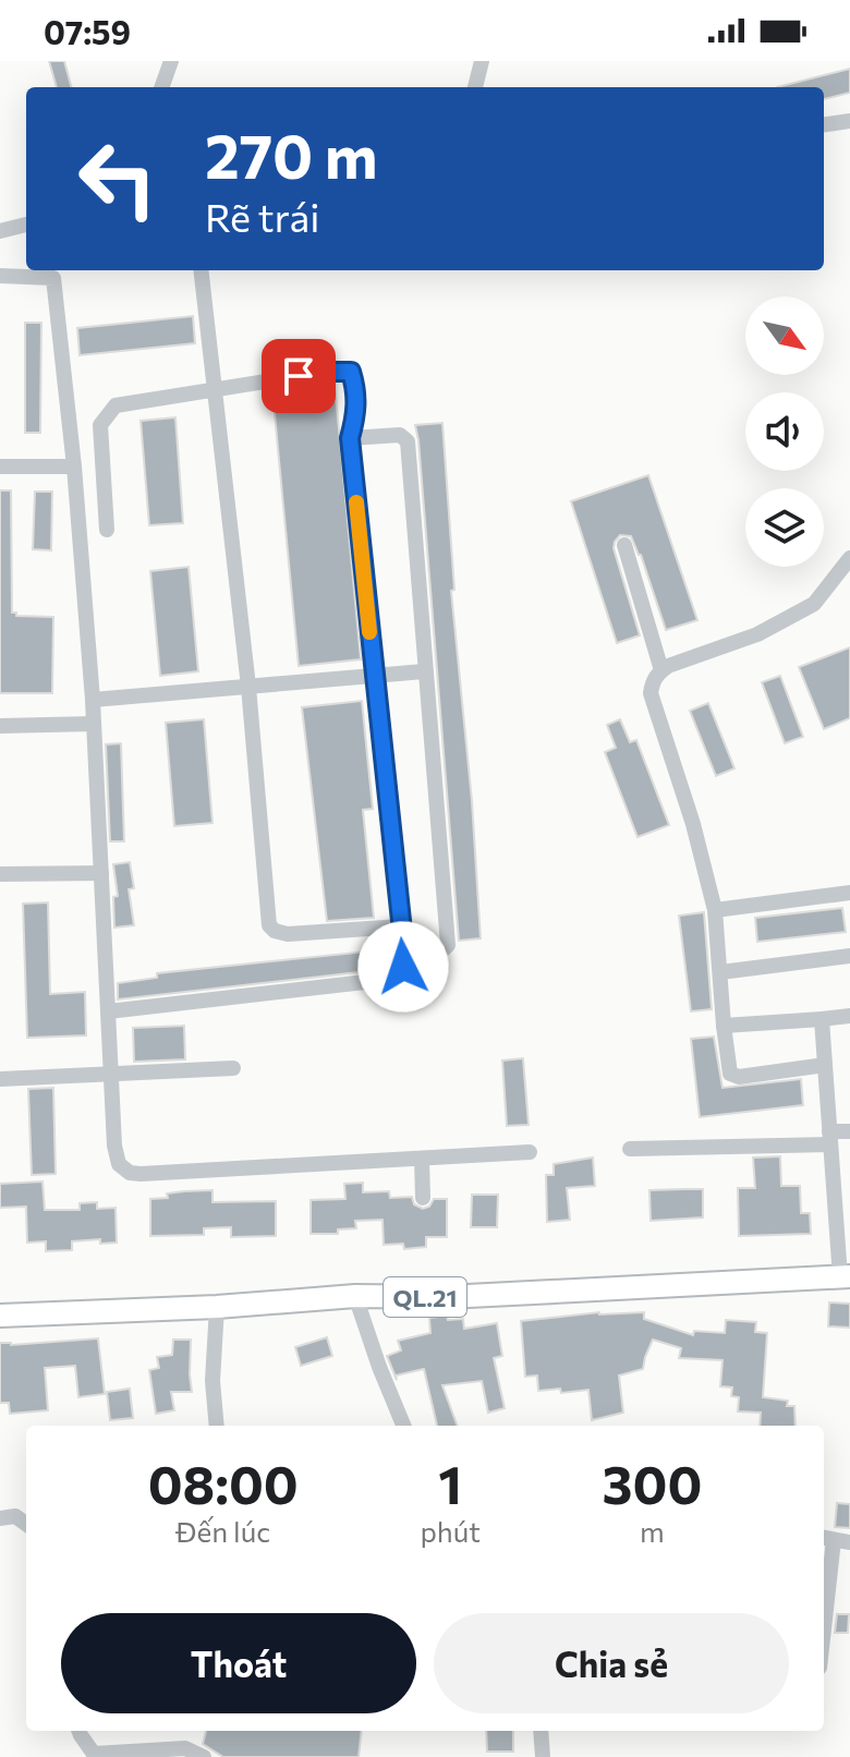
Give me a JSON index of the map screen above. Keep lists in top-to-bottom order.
{
  "streets": {
    "highway": ["QL.21"]
  },
  "north": "bottom right",
  "page": {
    "status": "07:59",
    "turn": ["270 m", "Rẽ trái"],
    "eta": [
      "08:00",
      "Đến lúc",
      "1",
      "phút",
      "300",
      "m"
    ],
    "buttons": ["Thoát", "Chia sẻ"]
  }
}
